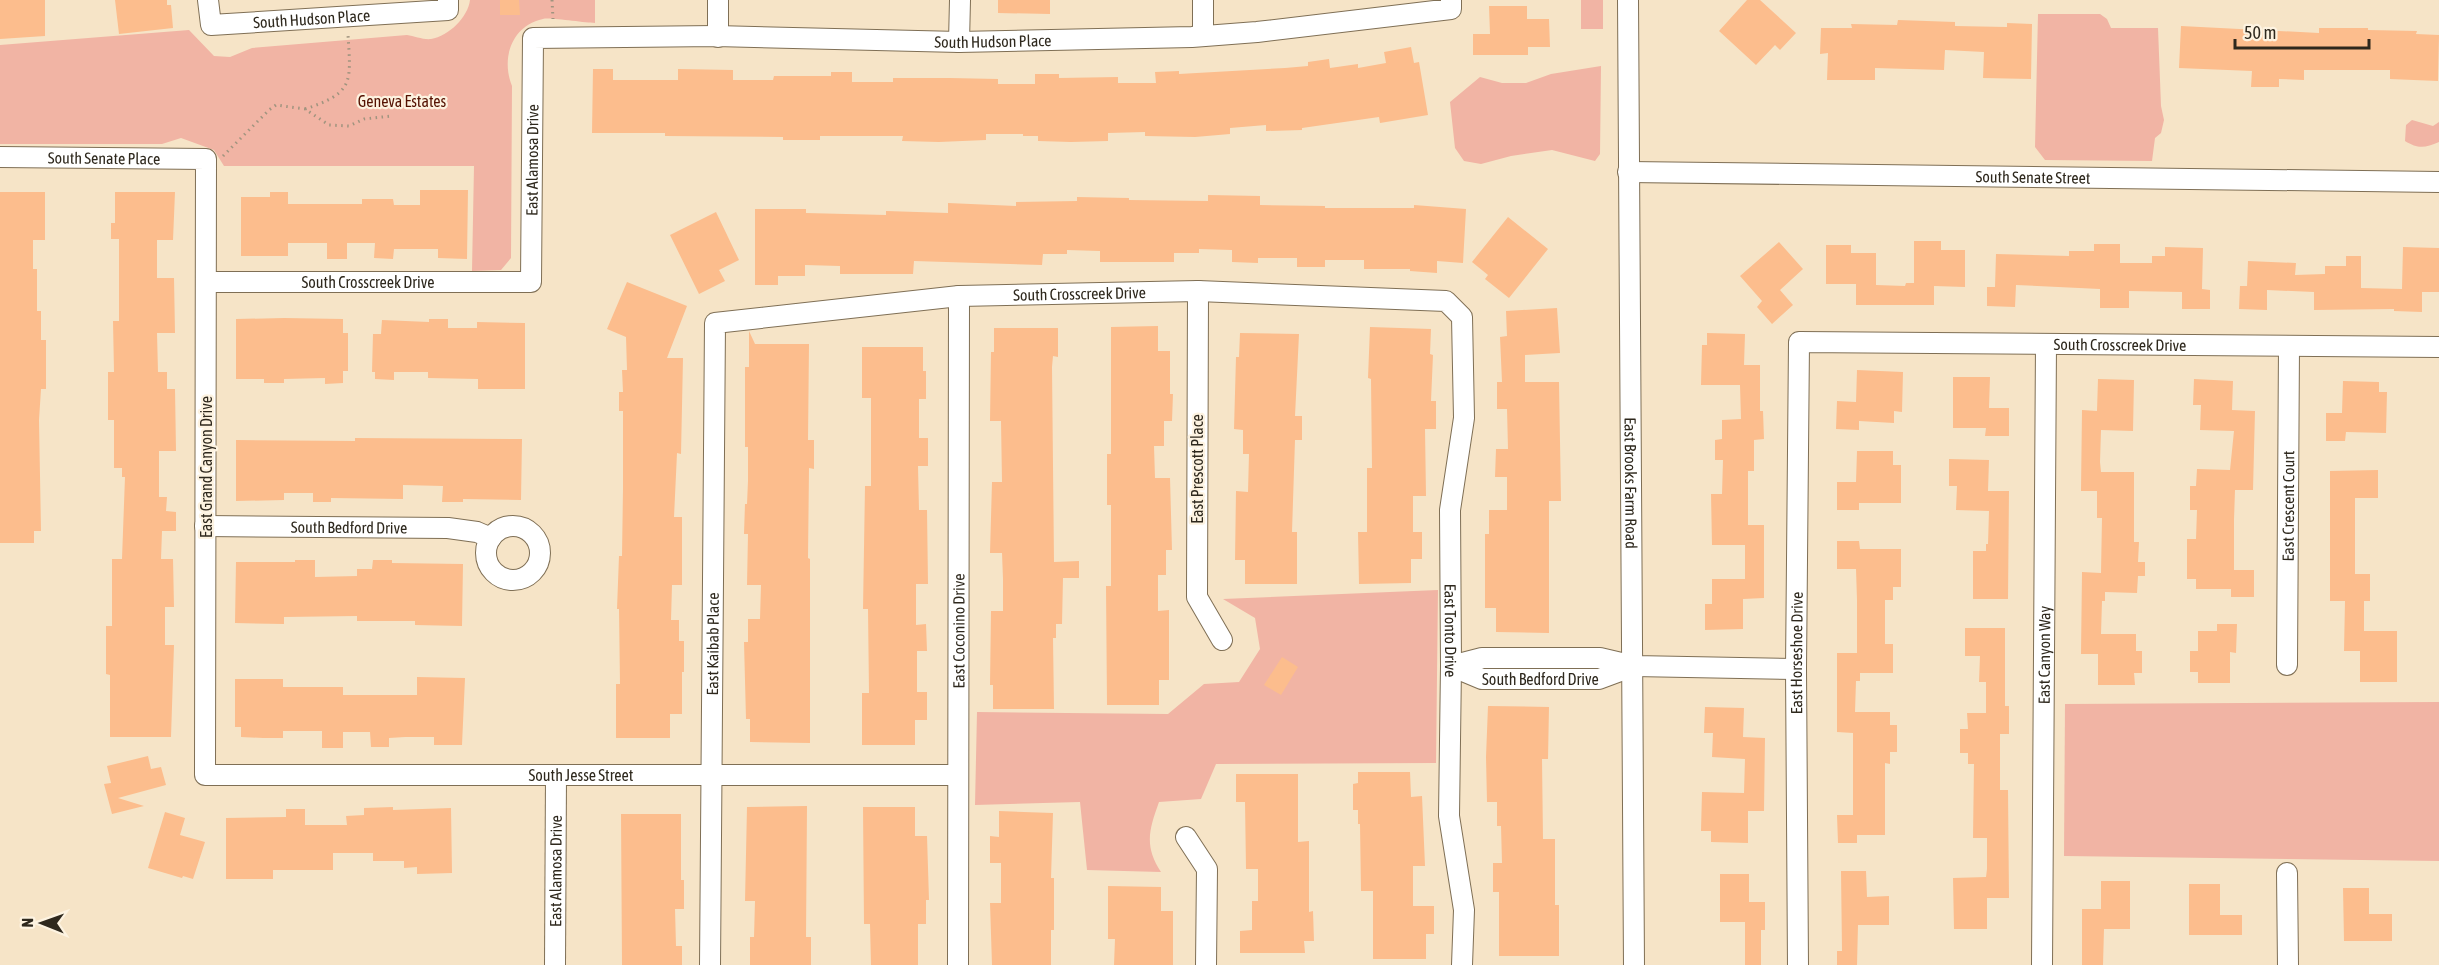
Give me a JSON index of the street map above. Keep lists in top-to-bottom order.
{
  "streets": {
    "street": [
      "South Hudson Place",
      "South Senate Place",
      "East Alamosa Drive",
      "South Senate Street",
      "South Crosscreek Drive",
      "East Grand Canyon Drive",
      "East Prescott Place",
      "East Brooks Farm Road",
      "East Crescent Court",
      "South Bedford Drive",
      "East Tonto Drive",
      "East Coconino Drive",
      "East Kaibab Place",
      "East Horseshoe Drive",
      "East Canyon Way",
      "South Jesse Street"
    ]
  },
  "crossings": [
    ["South Hudson Place", "East Alamosa Drive"],
    ["South Senate Place", "East Grand Canyon Drive"],
    ["East Alamosa Drive", "South Crosscreek Drive"],
    ["East Alamosa Drive", "South Jesse Street"],
    ["South Senate Street", "East Brooks Farm Road"],
    ["South Crosscreek Drive", "East Grand Canyon Drive"],
    ["South Crosscreek Drive", "East Prescott Place"],
    ["South Crosscreek Drive", "East Crescent Court"],
    ["South Crosscreek Drive", "East Tonto Drive"],
    ["South Crosscreek Drive", "East Coconino Drive"],
    ["South Crosscreek Drive", "East Kaibab Place"],
    ["South Crosscreek Drive", "East Horseshoe Drive"],
    ["South Crosscreek Drive", "East Canyon Way"],
    ["East Grand Canyon Drive", "South Bedford Drive"],
    ["East Grand Canyon Drive", "South Jesse Street"],
    ["East Brooks Farm Road", "South Bedford Drive"],
    ["South Bedford Drive", "East Tonto Drive"],
    ["South Bedford Drive", "East Horseshoe Drive"],
    ["East Coconino Drive", "South Jesse Street"],
    ["East Kaibab Place", "South Jesse Street"]
  ],
  "parks": ["Geneva Estates"],
  "scale_bar": "50 m",
  "north": "left"
}
